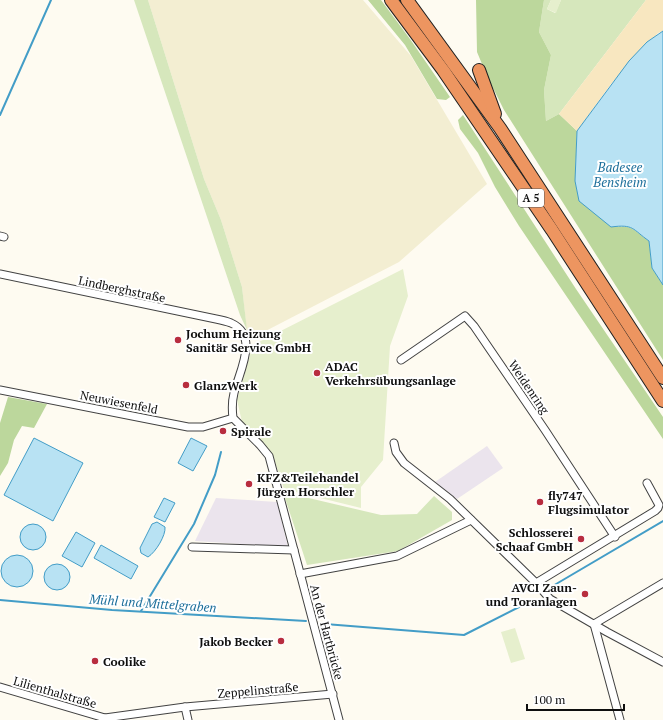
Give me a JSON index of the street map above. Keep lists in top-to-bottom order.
{
  "streets": {
    "highway": ["A 5"],
    "street": [
      "Lindberghstraße",
      "Weidenring",
      "Neuwiesenfeld",
      "An der Hartbrücke",
      "Zeppelinstraße",
      "Lilienthalstraße"
    ]
  },
  "crossings": [
    ["Lindberghstraße", "Neuwiesenfeld"],
    ["Lindberghstraße", "An der Hartbrücke"],
    ["Neuwiesenfeld", "An der Hartbrücke"],
    ["An der Hartbrücke", "Zeppelinstraße"],
    ["Zeppelinstraße", "Lilienthalstraße"]
  ],
  "water": ["Badesee Bensheim", "Mühl und Mittelgraben"],
  "places": [
    "Jochum Heizung Sanitär Service GmbH",
    "ADAC Verkehrsübungsanlage",
    "GlanzWerk",
    "Spirale",
    "KFZ&Teilehandel Jürgen Horschler",
    "fly747 Flugsimulator",
    "Schlosserei Schaaf GmbH",
    "AVCI Zaun- und Toranlagen",
    "Jakob Becker",
    "Coolike"
  ],
  "scale_bar": "100 m"
}
